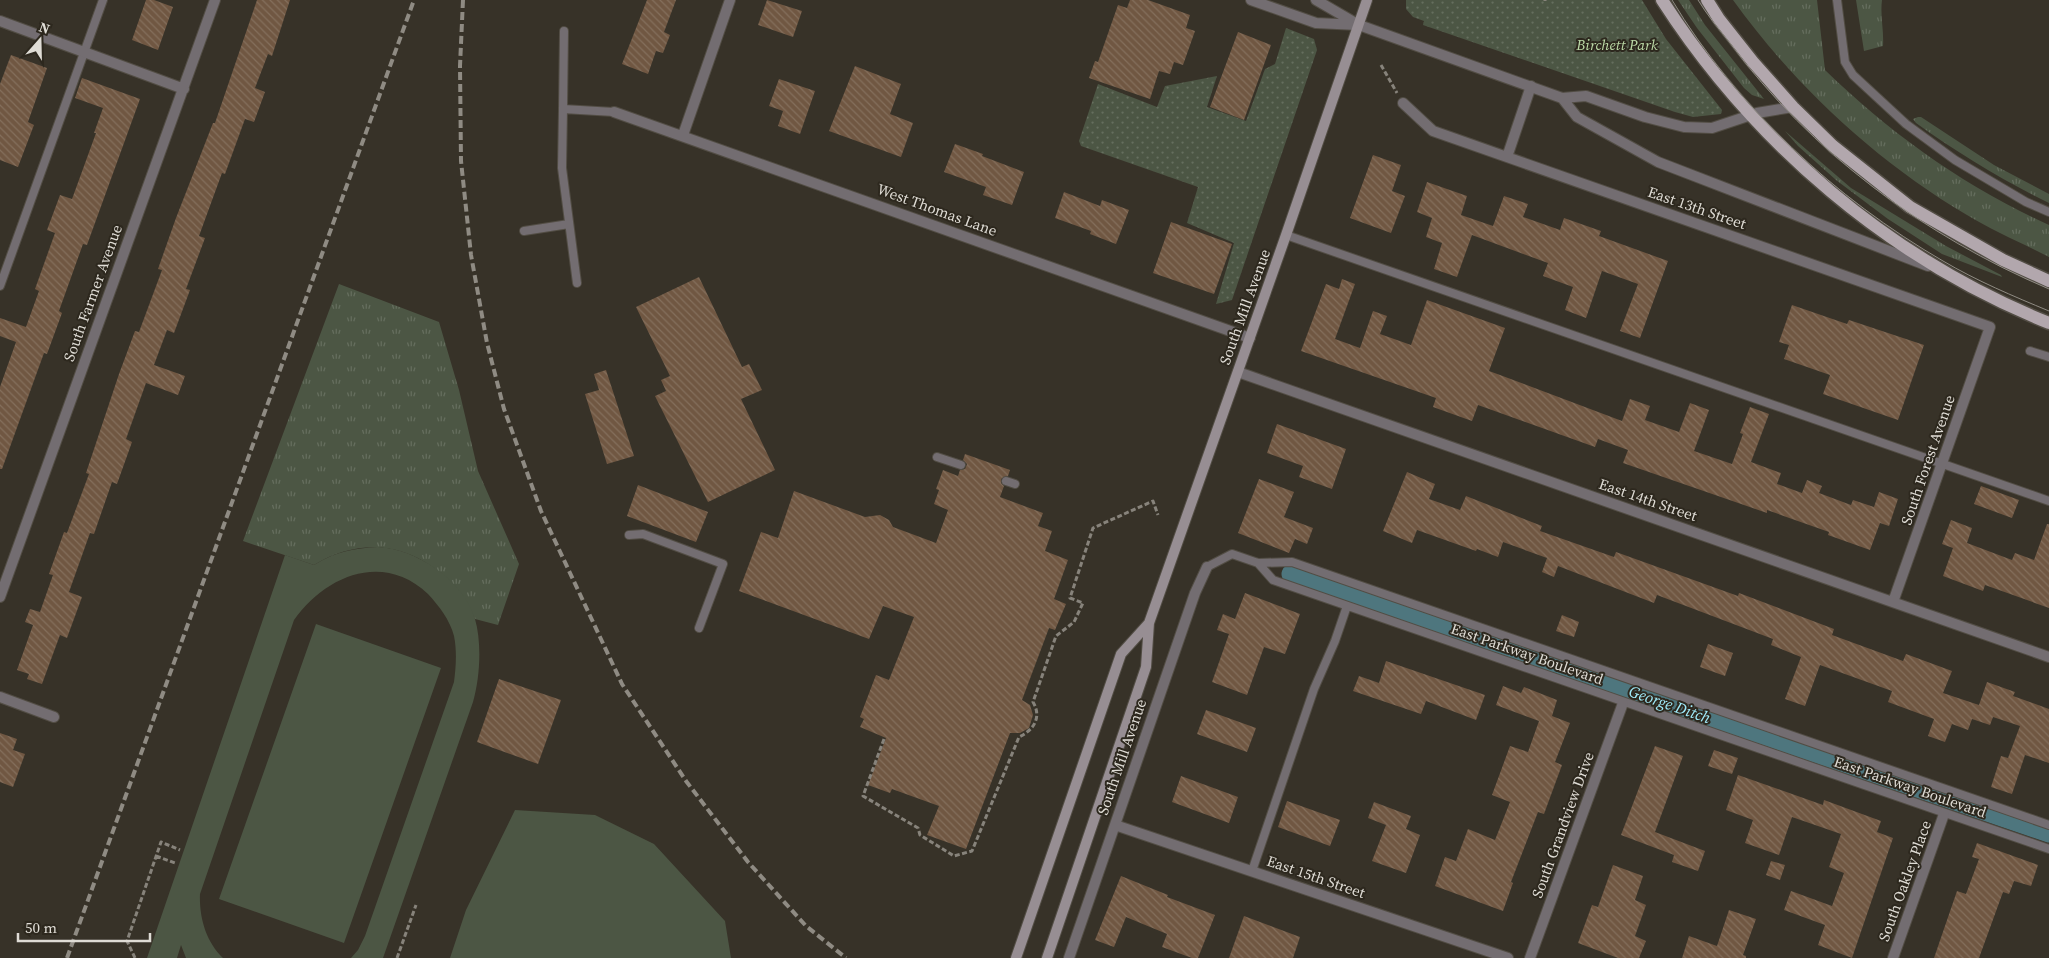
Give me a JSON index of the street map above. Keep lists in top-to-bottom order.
{
  "streets": {
    "main road": ["South Mill Avenue"],
    "street": [
      "East 13th Street",
      "West Thomas Lane",
      "South Farmer Avenue",
      "South Forest Avenue",
      "East 14th Street",
      "South Grandview Drive",
      "East 15th Street",
      "South Oakley Place"
    ],
    "lane": ["East Parkway Boulevard"]
  },
  "crossings": [
    ["East 13th Street", "South Forest Avenue"],
    ["West Thomas Lane", "South Mill Avenue"],
    ["South Mill Avenue", "East 14th Street"],
    ["South Mill Avenue", "East Parkway Boulevard"],
    ["South Mill Avenue", "East 15th Street"],
    ["South Forest Avenue", "East 14th Street"],
    ["East Parkway Boulevard", "South Grandview Drive"],
    ["East Parkway Boulevard", "South Oakley Place"]
  ],
  "water": ["George Ditch"],
  "parks": ["Birchett Park"],
  "scale_bar": "50 m",
  "north": "top"
}
